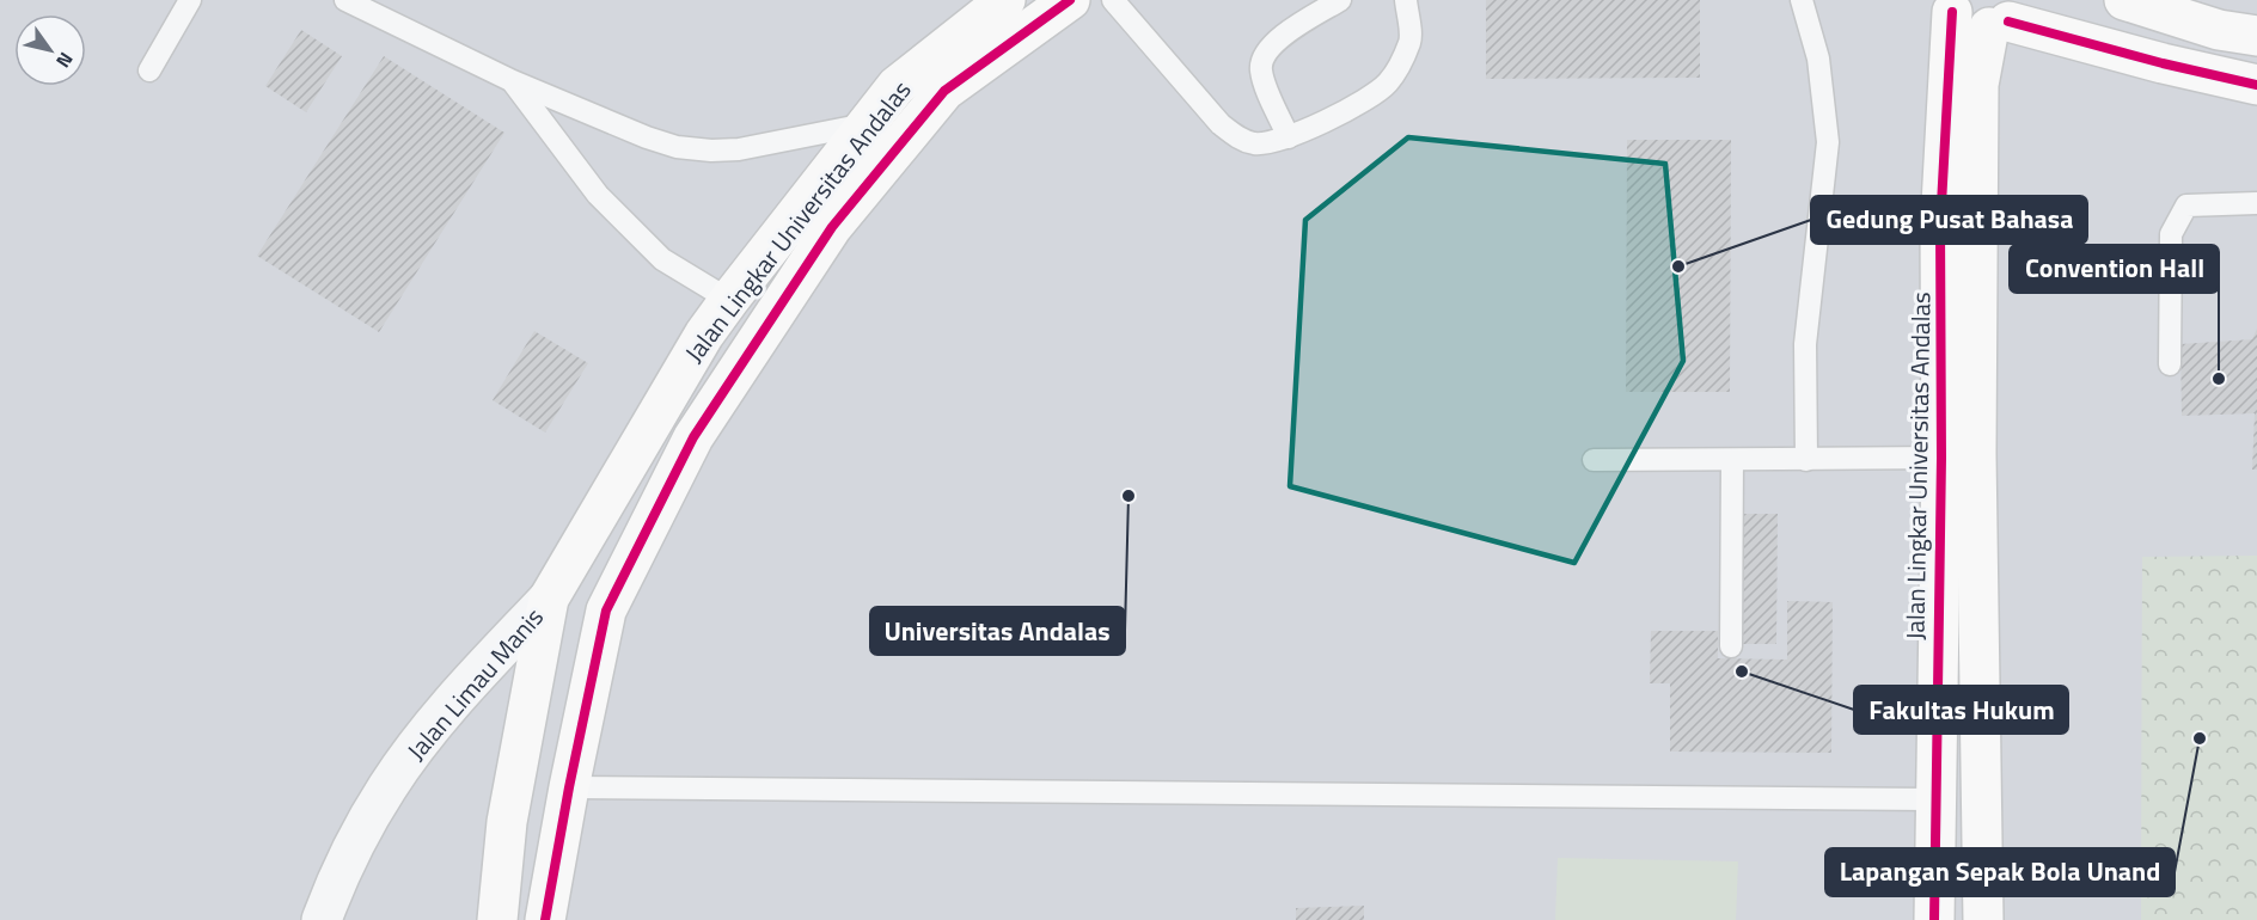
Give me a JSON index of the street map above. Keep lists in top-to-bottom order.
{
  "streets": {
    "street": ["Jalan Lingkar Universitas Andalas", "Jalan Limau Manis"]
  },
  "crossings": [
    ["Jalan Lingkar Universitas Andalas", "Jalan Limau Manis"]
  ],
  "places": [
    "Gedung Pusat Bahasa",
    "Convention Hall",
    "Universitas Andalas",
    "Fakultas Hukum",
    "Lapangan Sepak Bola Unand"
  ],
  "north": "bottom right"
}
